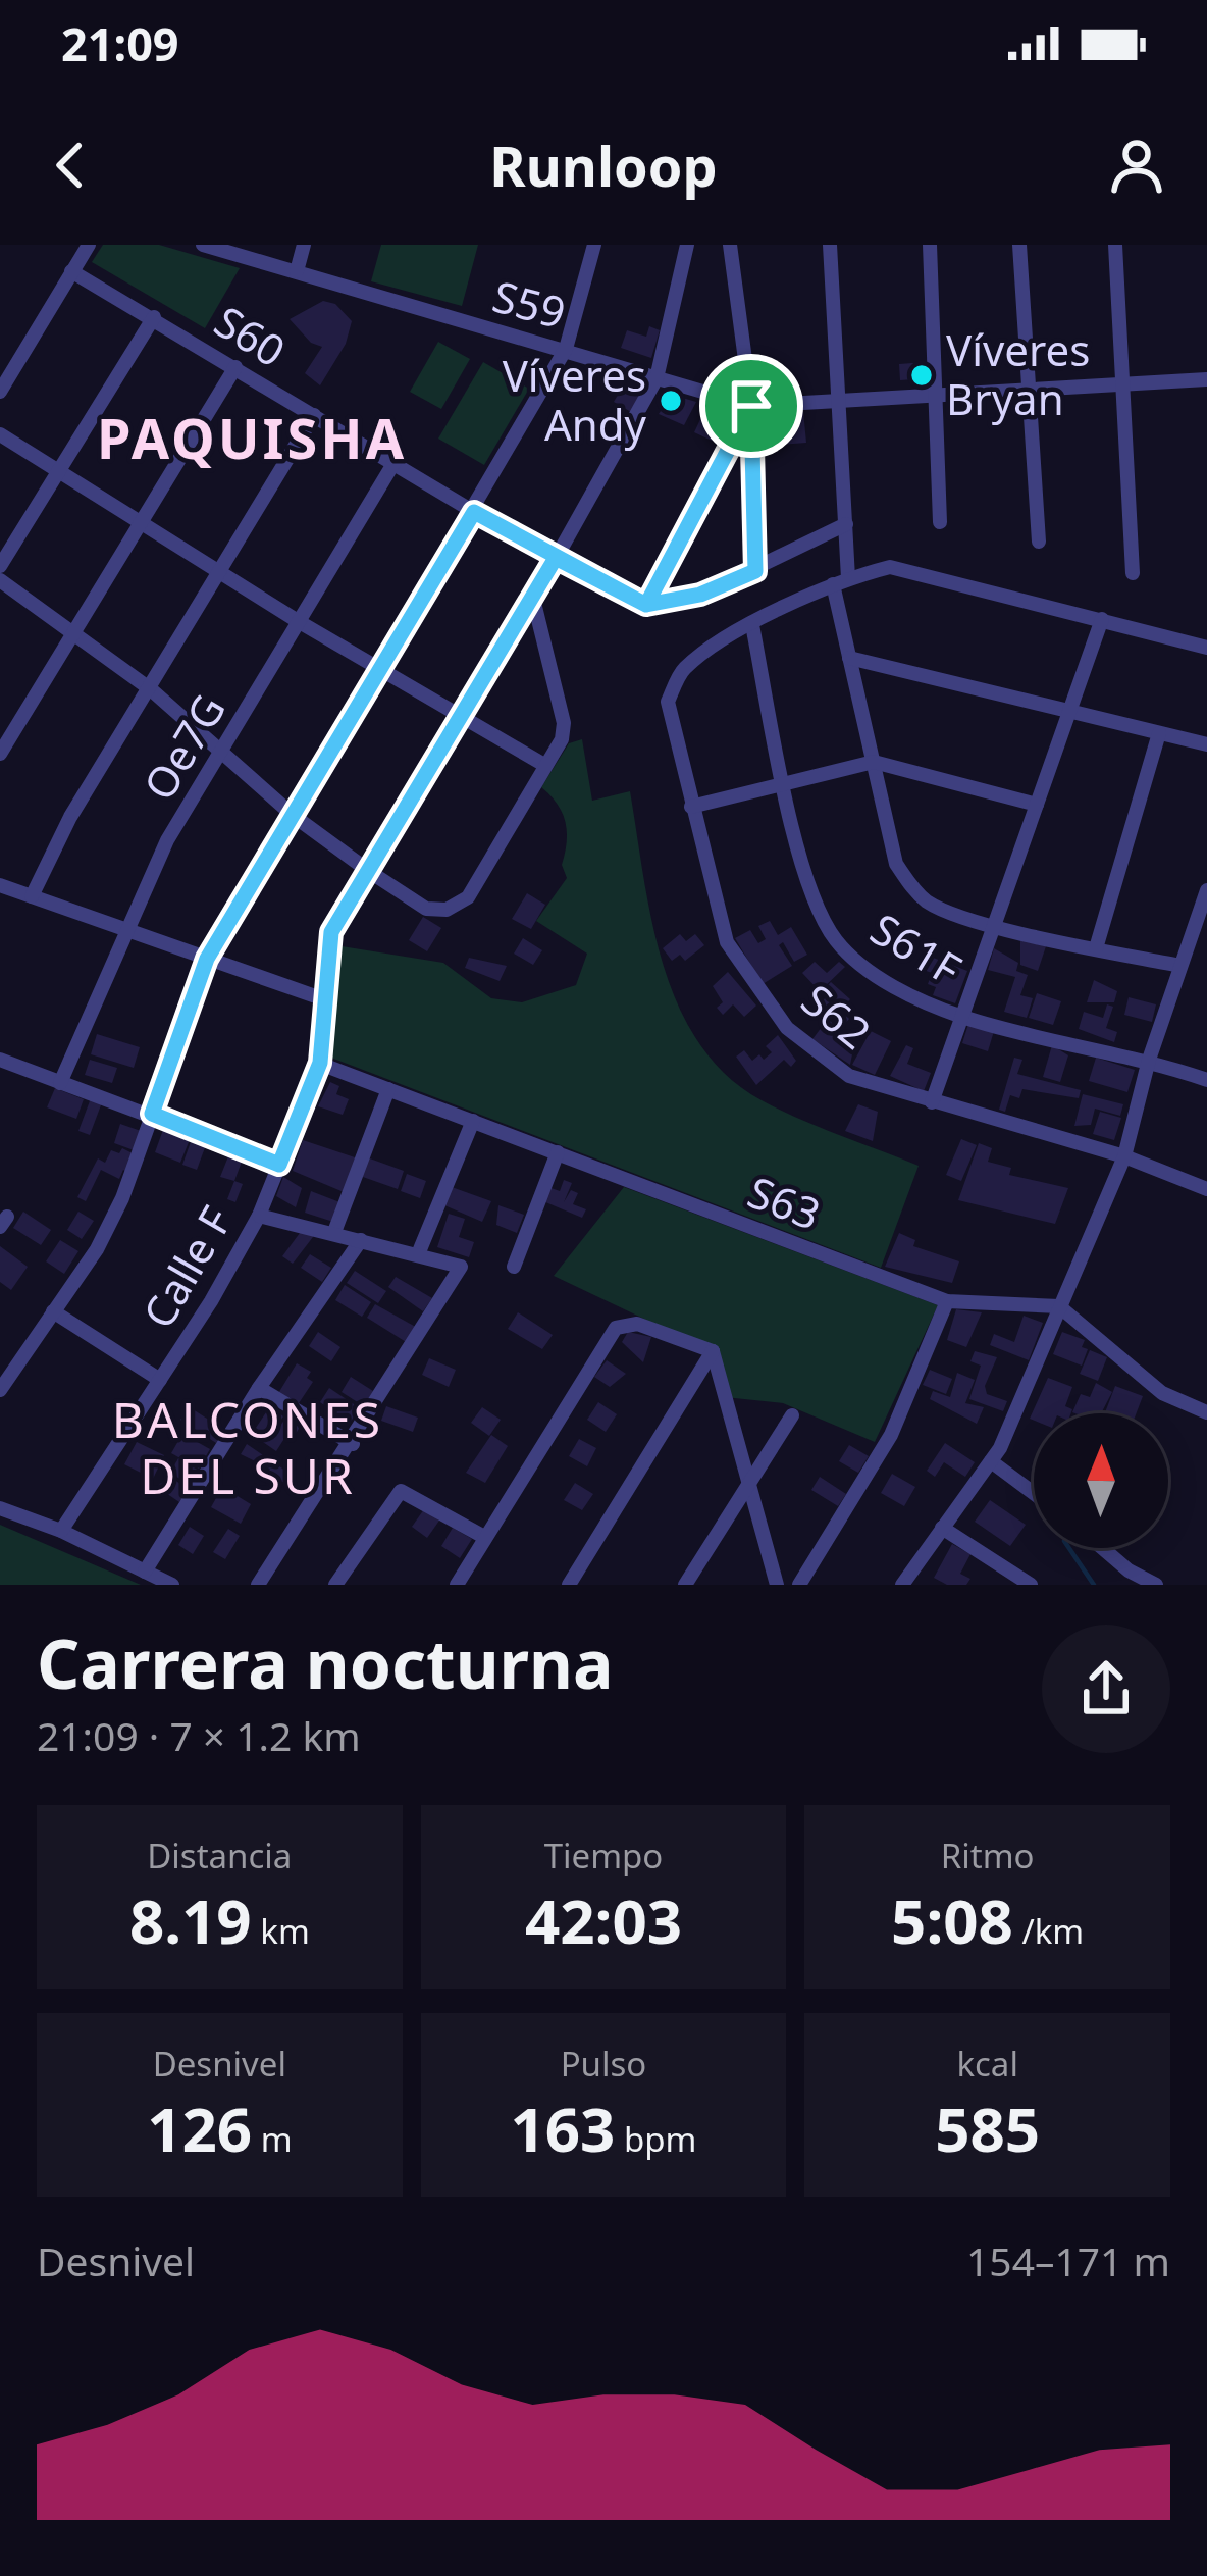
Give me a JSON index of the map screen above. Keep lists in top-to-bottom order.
{
  "streets": {
    "street": [
      "S59",
      "S60",
      "Oe7G",
      "S61F",
      "S62",
      "S63",
      "Calle F"
    ]
  },
  "crossings": [
    ["S60", "Oe7G"],
    ["S61F", "S62"],
    ["S63", "Calle F"]
  ],
  "districts": ["PAQUISHA", "BALCONES DEL SUR"],
  "places": ["Víveres Bryan", "Víveres Andy"],
  "north": "top",
  "page": {
    "status": "21:09",
    "header": "Runloop",
    "heading": ["Carrera nocturna", "21:09 · 7 × 1.2 km"],
    "stats": [
      ["Distancia", "8.19 km"],
      ["Tiempo", "42:03"],
      ["Ritmo", "5:08 /km"],
      ["Desnivel", "126 m"],
      ["Pulso", "163 bpm"],
      ["kcal", "585"]
    ],
    "chart": ["Desnivel", "154–171 m"]
  }
}
